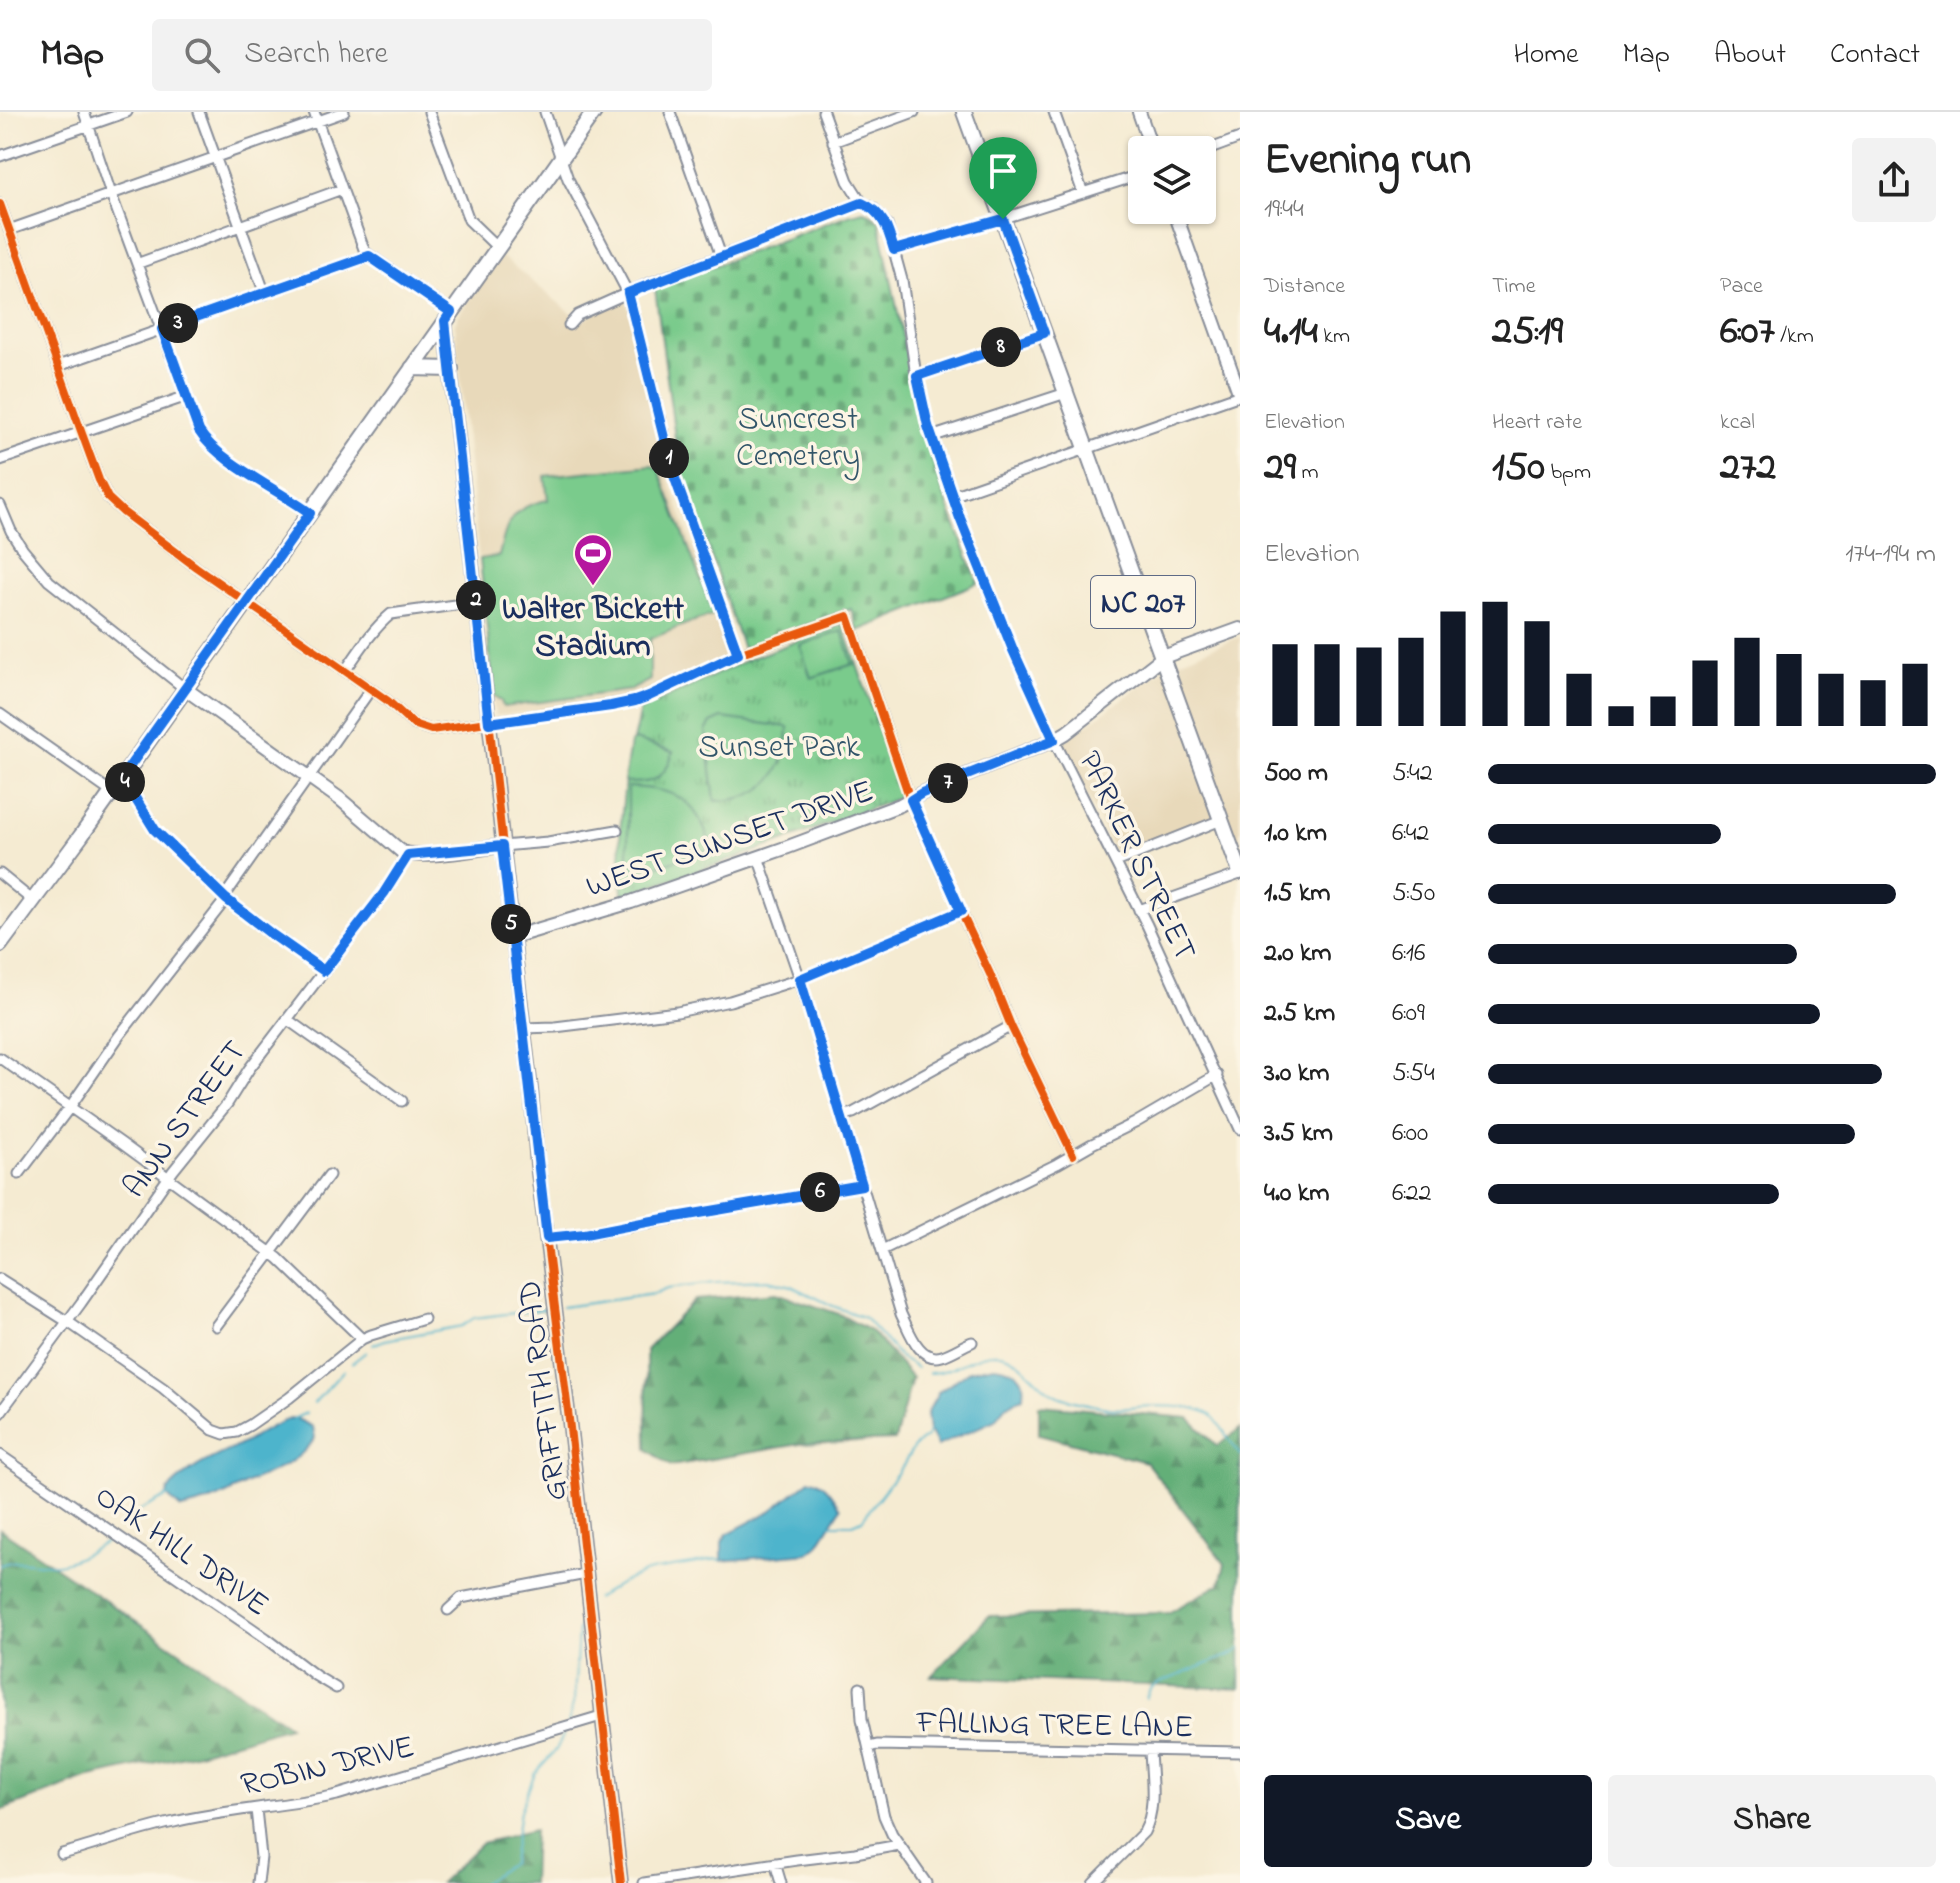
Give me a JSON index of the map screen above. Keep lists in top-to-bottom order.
{
  "streets": {
    "main road": ["NC 207"],
    "street": [
      "WEST SUNSET DRIVE",
      "PARKER STREET",
      "ANN STREET",
      "GRIFFITH ROAD",
      "OAK HILL DRIVE",
      "FALLING TREE LANE",
      "ROBIN DRIVE"
    ]
  },
  "crossings": [
    ["NC 207", "WEST SUNSET DRIVE"],
    ["WEST SUNSET DRIVE", "PARKER STREET"],
    ["WEST SUNSET DRIVE", "GRIFFITH ROAD"],
    ["GRIFFITH ROAD", "ROBIN DRIVE"]
  ],
  "parks": ["Suncrest Cemetery", "Sunset Park"],
  "places": {
    "sports": ["Walter Bickett Stadium"]
  },
  "page": {
    "header": "Map",
    "search": "Search here",
    "nav": [
      "Home",
      "Map",
      "About",
      "Contact"
    ],
    "heading": ["Evening run", "19:44"],
    "stats": [
      ["Distance", "4.14 km"],
      ["Time", "25:19"],
      ["Pace", "6:07 /km"],
      ["Elevation", "29 m"],
      ["Heart rate", "150 bpm"],
      ["kcal", "272"]
    ],
    "pins": [
      "3",
      "8",
      "1",
      "2",
      "4",
      "7",
      "5",
      "6"
    ],
    "chart": ["Elevation", "174–194 m"],
    "list": [
      {
        "name": "500 m",
        "note": "5:42"
      },
      {
        "name": "1.0 km",
        "note": "6:42"
      },
      {
        "name": "1.5 km",
        "note": "5:50"
      },
      {
        "name": "2.0 km",
        "note": "6:16"
      },
      {
        "name": "2.5 km",
        "note": "6:09"
      },
      {
        "name": "3.0 km",
        "note": "5:54"
      },
      {
        "name": "3.5 km",
        "note": "6:00"
      },
      {
        "name": "4.0 km",
        "note": "6:22"
      }
    ],
    "buttons": ["Save", "Share"]
  }
}
